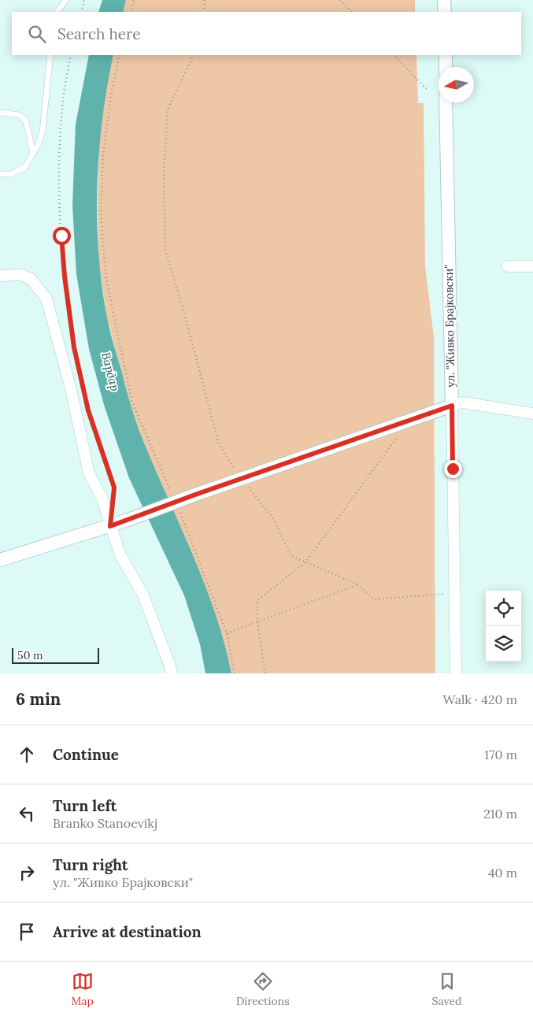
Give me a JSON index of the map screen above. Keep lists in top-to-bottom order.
{
  "streets": {
    "street": ["ул. \"Живко Брајковски\""]
  },
  "water": ["Вардар"],
  "scale_bar": "50 m",
  "north": "left",
  "page": {
    "search": "Search here",
    "scale": "50 m",
    "heading": ["6 min", "Walk · 420 m"],
    "list": [
      ["Continue", "170 m"],
      ["Turn left", "Branko Stanoevikj", "210 m"],
      ["Turn right", "ул. \"Живко Брајковски\"", "40 m"],
      "Arrive at destination"
    ],
    "nav": ["Map", "Directions", "Saved"]
  }
}
